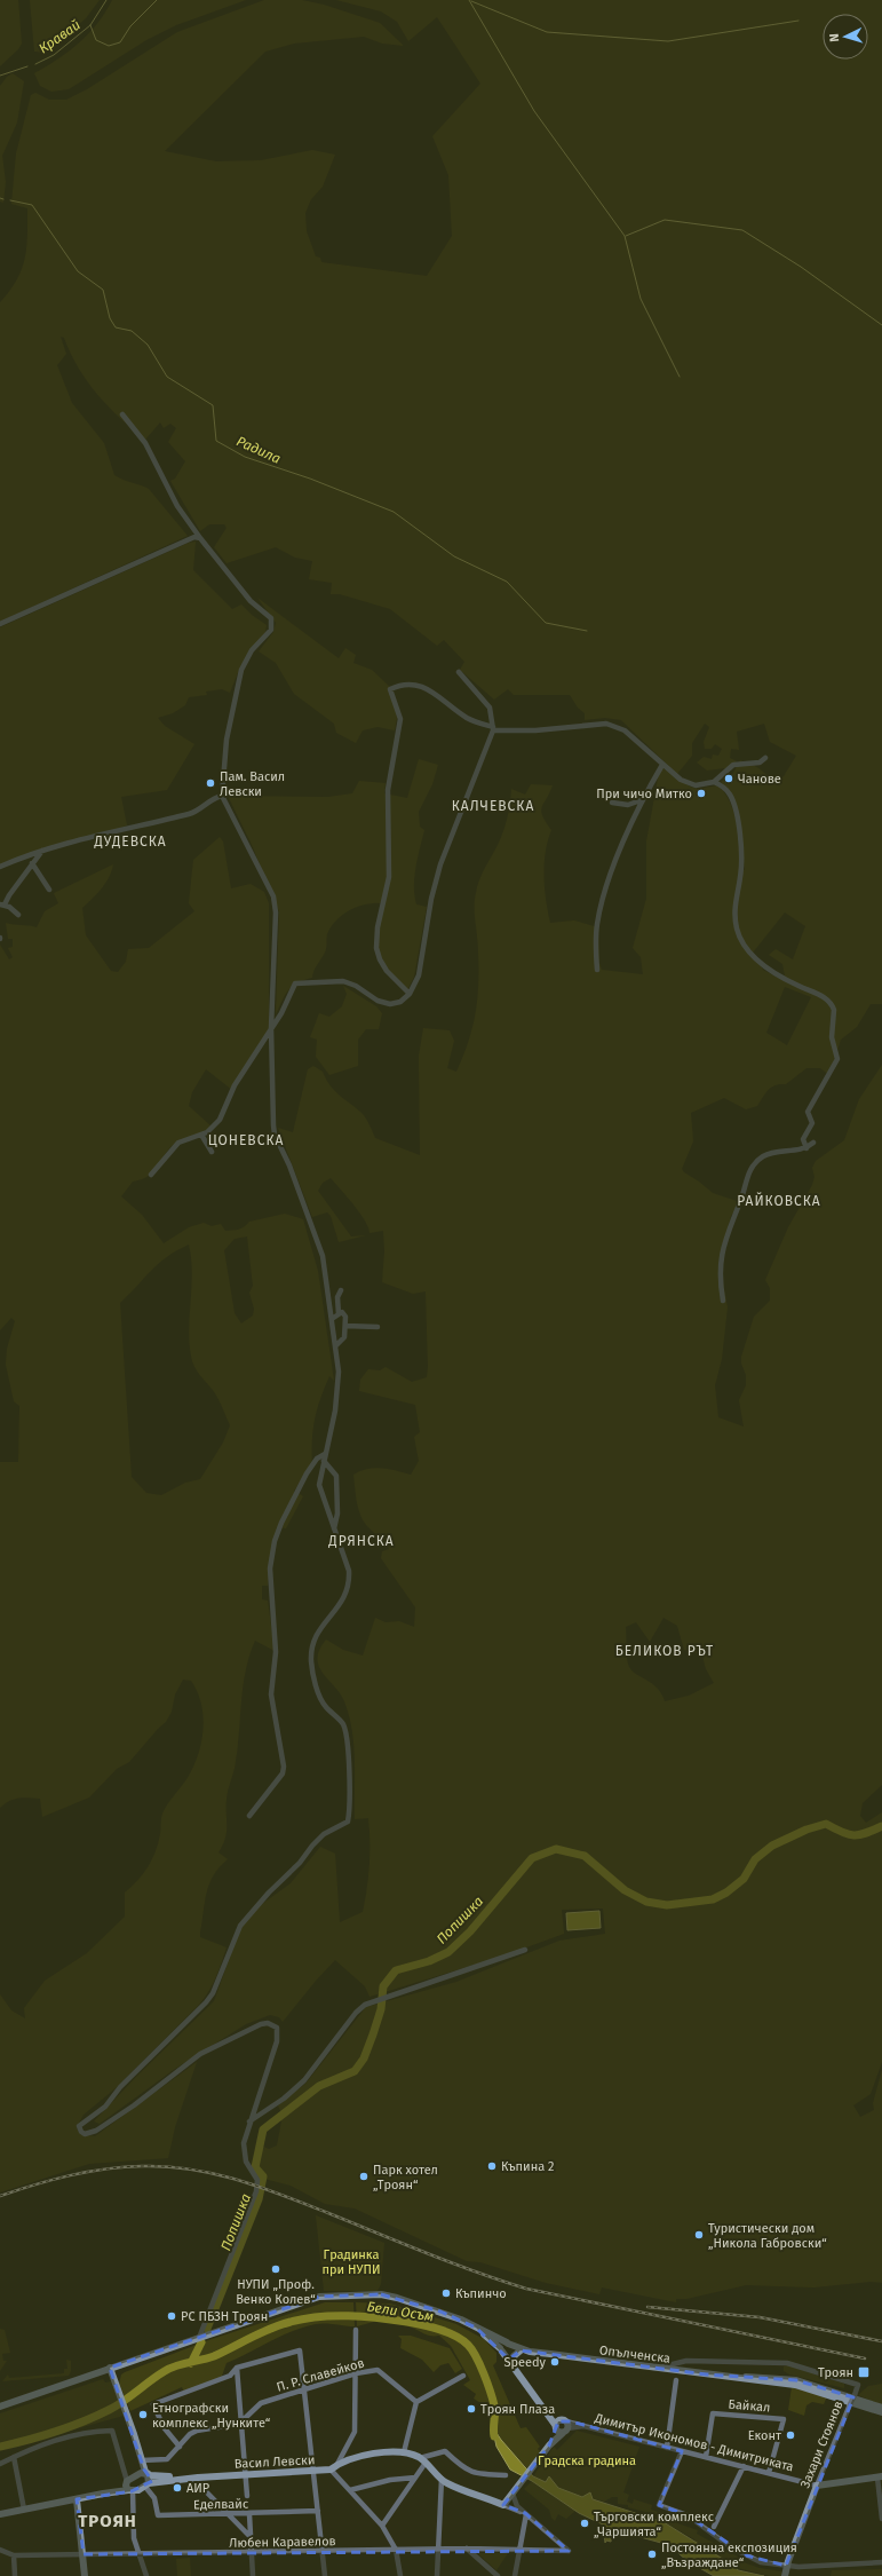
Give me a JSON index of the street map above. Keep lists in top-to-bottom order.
{
  "streets": {
    "street": [
      "Опълченска",
      "П. Р. Славейков",
      "Байкал",
      "Димитър Икономов - Димитриката",
      "Захари Стоянов",
      "Васил Левски",
      "Еделвайс",
      "Любен Каравелов"
    ]
  },
  "crossings": [
    ["Опълченска", "Захари Стоянов"],
    ["Байкал", "Димитър Икономов - Димитриката"],
    ["Димитър Икономов - Димитриката", "Захари Стоянов"],
    ["Васил Левски", "Еделвайс"],
    ["Васил Левски", "Любен Каравелов"]
  ],
  "districts": [
    "КАЛЧЕВСКА",
    "ДУДЕВСКА",
    "ЦОНЕВСКА",
    "РАЙКОВСКА",
    "ДРЯНСКА",
    "БЕЛИКОВ РЪТ",
    "ТРОЯН"
  ],
  "water": [
    "Кравай",
    "Радила",
    "Попишка",
    "Бели Осъм"
  ],
  "parks": ["Градинка при НУПИ", "Градска градина"],
  "places": {
    "other": [
      "Чанове",
      "Пам. Васил Левски",
      "При чичо Митко",
      "Къпина 2",
      "Парк хотел „Троян“",
      "Туристически дом „Никола Габровски“",
      "НУПИ „Проф. Венко Колев“",
      "Къпинчо",
      "РС ПБЗН Троян",
      "Speedy",
      "Троян Плаза",
      "Етнографски комплекс „Нунките“",
      "Еконт",
      "АИР",
      "Търговски комплекс „Чаршията“",
      "Постоянна експозиция „Възраждане“"
    ],
    "transit": ["Троян"]
  },
  "north": "left"
}
